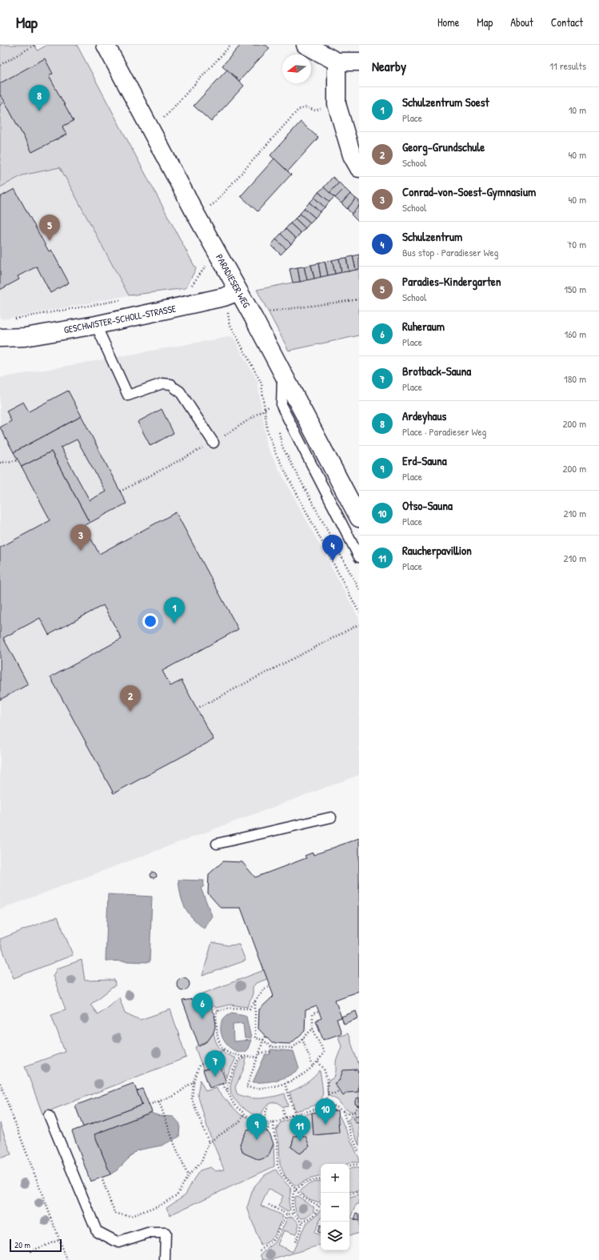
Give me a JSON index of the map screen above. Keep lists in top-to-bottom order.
{
  "streets": {
    "street": ["PARADIESER WEG", "GESCHWISTER-SCHOLL-STRASSE"]
  },
  "crossings": [
    ["PARADIESER WEG", "GESCHWISTER-SCHOLL-STRASSE"]
  ],
  "scale_bar": "20 m",
  "north": "left",
  "page": {
    "header": "Map",
    "nav": [
      "Home",
      "Map",
      "About",
      "Contact"
    ],
    "heading": ["Nearby", "11 results"],
    "pins": [
      "8",
      "5",
      "3",
      "4",
      "1",
      "2",
      "6",
      "7",
      "10",
      "9",
      "11"
    ],
    "list": [
      {
        "mark": "1",
        "name": "Schulzentrum Soest",
        "note": "Place",
        "value": "10 m"
      },
      {
        "mark": "2",
        "name": "Georg-Grundschule",
        "note": "School",
        "value": "40 m"
      },
      {
        "mark": "3",
        "name": "Conrad-von-Soest-Gymnasium",
        "note": "School",
        "value": "40 m"
      },
      {
        "mark": "4",
        "name": "Schulzentrum",
        "note": "Bus stop · Paradieser Weg",
        "value": "70 m"
      },
      {
        "mark": "5",
        "name": "Paradies-Kindergarten",
        "note": "School",
        "value": "150 m"
      },
      {
        "mark": "6",
        "name": "Ruheraum",
        "note": "Place",
        "value": "160 m"
      },
      {
        "mark": "7",
        "name": "Brotback-Sauna",
        "note": "Place",
        "value": "180 m"
      },
      {
        "mark": "8",
        "name": "Ardeyhaus",
        "note": "Place · Paradieser Weg",
        "value": "200 m"
      },
      {
        "mark": "9",
        "name": "Erd-Sauna",
        "note": "Place",
        "value": "200 m"
      },
      {
        "mark": "10",
        "name": "Otso-Sauna",
        "note": "Place",
        "value": "210 m"
      },
      {
        "mark": "11",
        "name": "Raucherpavillion",
        "note": "Place",
        "value": "210 m"
      }
    ],
    "map_buttons": ["+", "−"],
    "scale": "20 m"
  }
}
